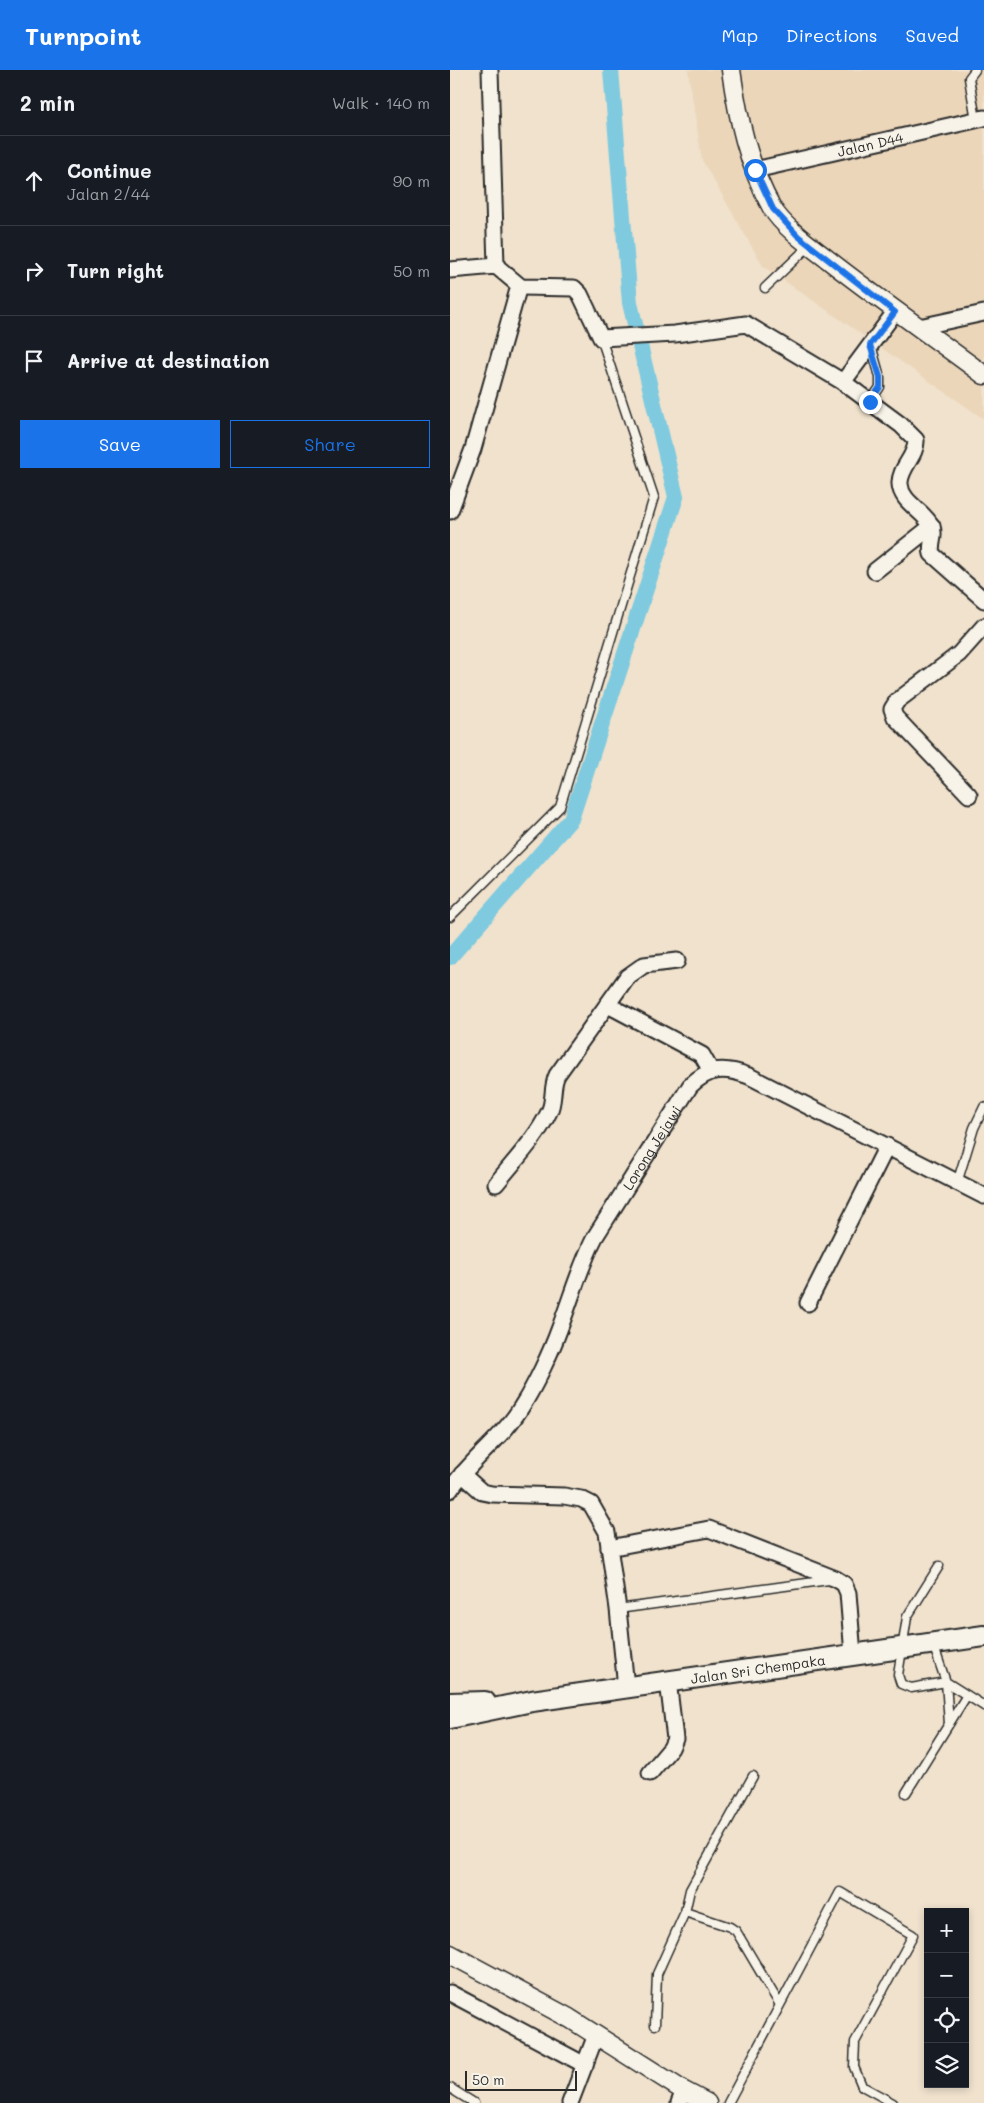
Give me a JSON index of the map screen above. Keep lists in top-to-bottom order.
{
  "streets": {
    "main road": ["Jalan Sri Chempaka"],
    "street": ["Jalan D44", "Lorong Jejawi"]
  },
  "scale_bar": "50 m",
  "page": {
    "header": "Turnpoint",
    "nav": ["Map", "Directions", "Saved"],
    "heading": ["2 min", "Walk · 140 m"],
    "list": [
      ["Continue", "Jalan 2/44", "90 m"],
      ["Turn right", "50 m"],
      "Arrive at destination"
    ],
    "buttons": ["Save", "Share"],
    "map_buttons": ["+", "−"],
    "scale": "50 m"
  }
}
